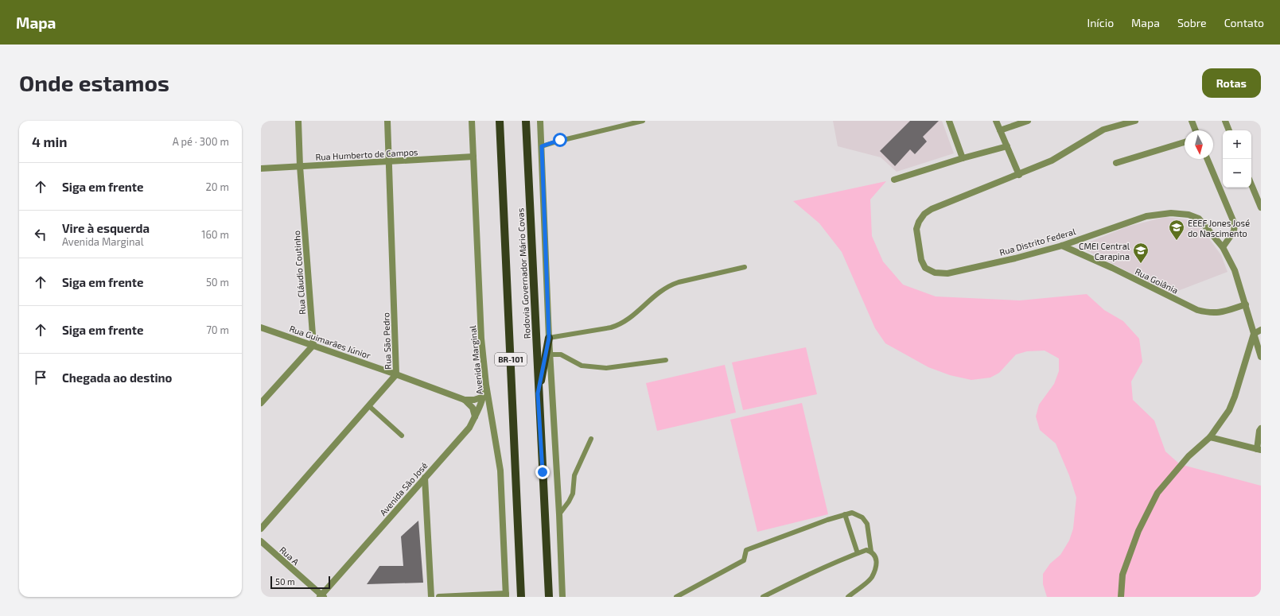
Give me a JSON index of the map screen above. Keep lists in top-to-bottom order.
{
  "streets": {
    "main road": ["Rodovia Governador Mário Covas", "BR-101"],
    "street": [
      "Rua Humberto de Campos",
      "Rua Distrito Federal",
      "Rua Cláudio Coutinho",
      "Rua Goiânia",
      "Rua São Pedro",
      "Rua Guimarães Júnior",
      "Avenida Marginal",
      "Avenida São José",
      "Rua A"
    ]
  },
  "crossings": [
    ["Rua Humberto de Campos", "Rua Cláudio Coutinho"],
    ["Rua Humberto de Campos", "Rua São Pedro"],
    ["Rua Humberto de Campos", "Avenida Marginal"],
    ["Rua Distrito Federal", "Rua Goiânia"],
    ["Rua Cláudio Coutinho", "Rua Guimarães Júnior"],
    ["Rua São Pedro", "Rua Guimarães Júnior"],
    ["Avenida Marginal", "Avenida São José"],
    ["Avenida São José", "Rua A"]
  ],
  "places": {
    "school or university": ["EEEF Jones José do Nascimento", "CMEI Central Carapina"]
  },
  "scale_bar": "50 m",
  "north": "bottom",
  "page": {
    "header": "Mapa",
    "nav": [
      "Início",
      "Mapa",
      "Sobre",
      "Contato"
    ],
    "buttons": "Rotas",
    "title": "Onde estamos",
    "heading": ["4 min", "A pé · 300 m"],
    "map_buttons": ["+", "−"],
    "list": [
      ["Siga em frente", "20 m"],
      ["Vire à esquerda", "Avenida Marginal", "160 m"],
      ["Siga em frente", "50 m"],
      ["Siga em frente", "70 m"],
      "Chegada ao destino"
    ],
    "scale": "50 m"
  }
}
